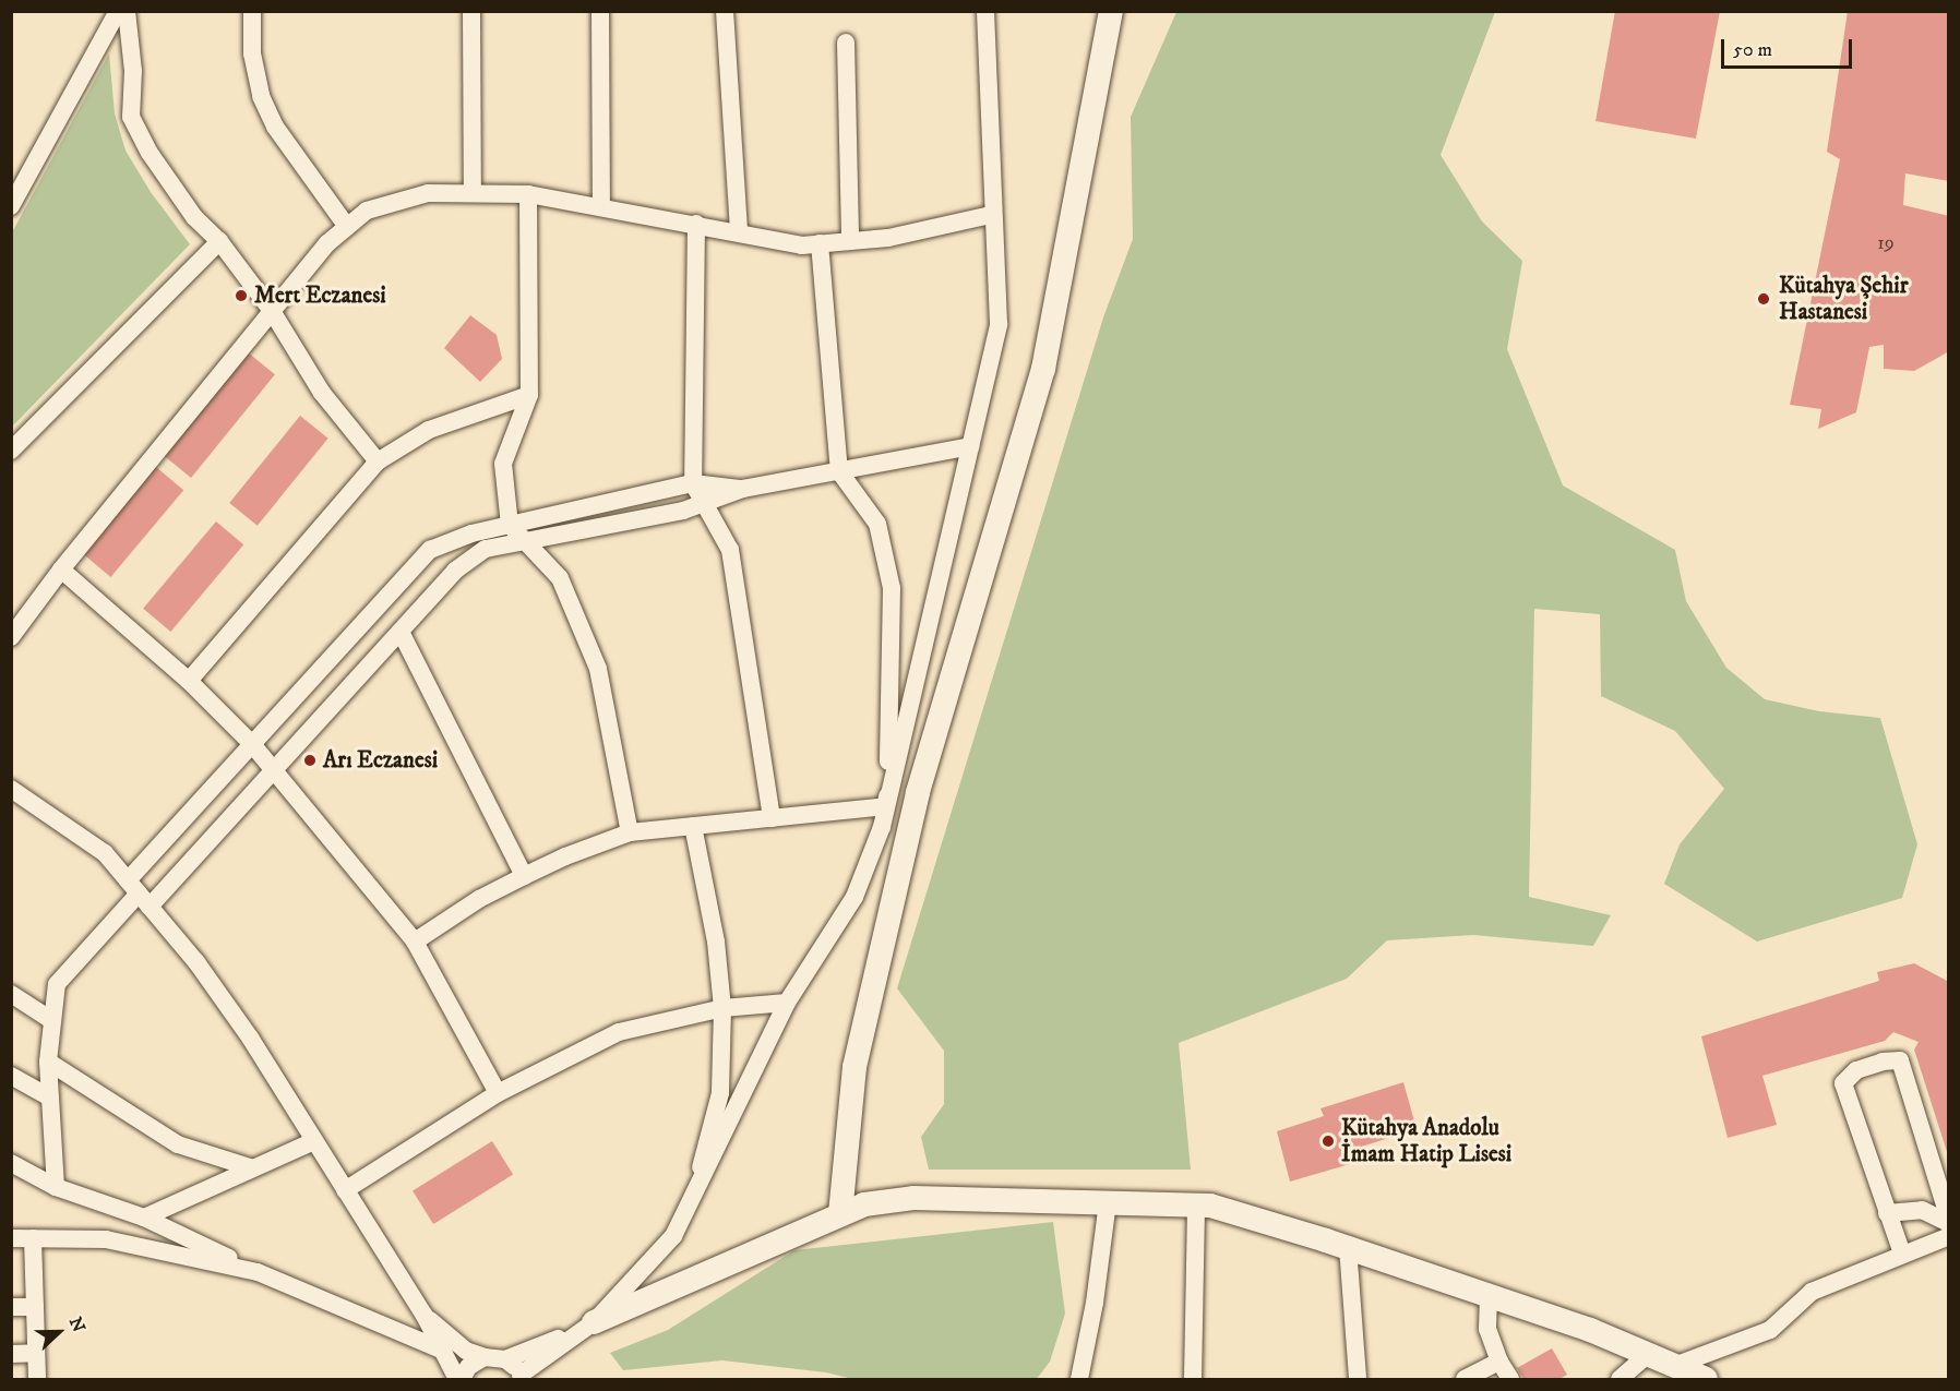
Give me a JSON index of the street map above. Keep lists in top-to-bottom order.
{
  "places": [
    "Mert Eczanesi",
    "Kütahya Şehir Hastanesi",
    "Arı Eczanesi",
    "Kütahya Anadolu İmam Hatip Lisesi"
  ],
  "house_numbers": ["19"],
  "scale_bar": "50 m",
  "north": "right"
}
